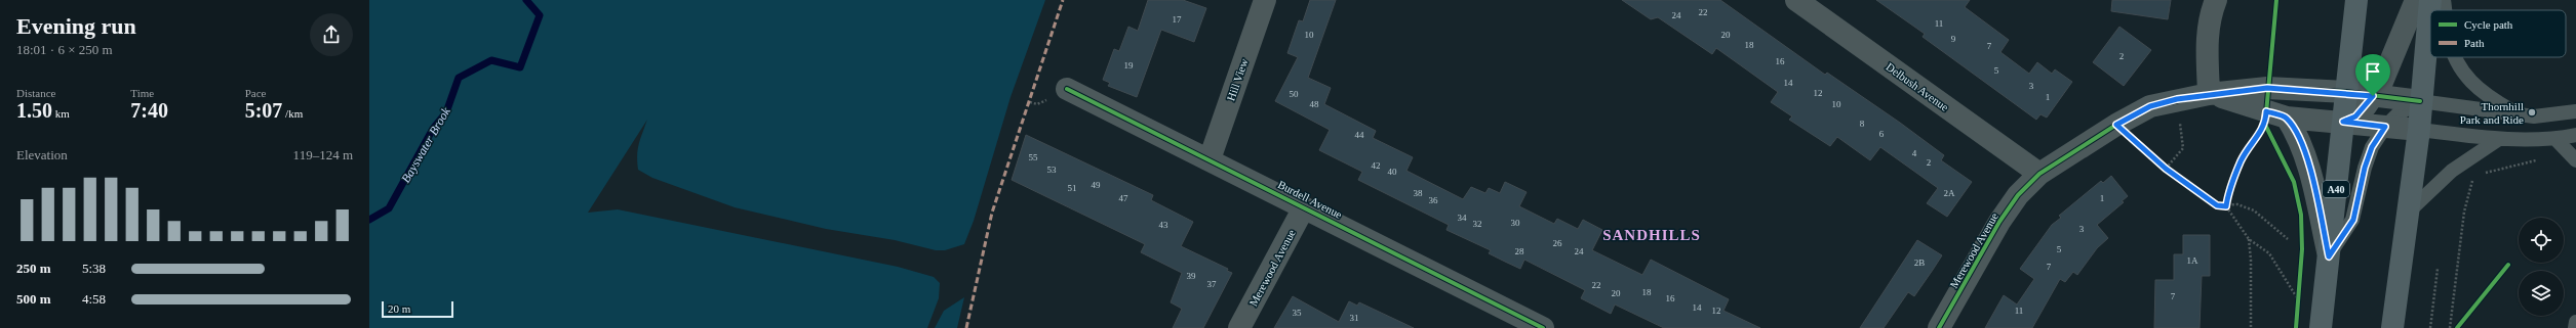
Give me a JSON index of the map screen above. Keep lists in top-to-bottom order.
{
  "streets": {
    "highway": ["A40"],
    "street": [
      "Hill View",
      "Delbush Avenue",
      "Burdell Avenue",
      "Merewood Avenue"
    ]
  },
  "crossings": [
    ["Hill View", "Burdell Avenue"],
    ["Delbush Avenue", "Merewood Avenue"],
    ["A40", "Merewood Avenue"],
    ["Burdell Avenue", "Merewood Avenue"]
  ],
  "districts": ["SANDHILLS"],
  "water": ["Bayswater Brook"],
  "places": ["Thornhill Park and Ride"],
  "house_numbers": [
    "22",
    "24",
    "17",
    "11",
    "10",
    "20",
    "9",
    "18",
    "7",
    "2",
    "16",
    "19",
    "5",
    "14",
    "3",
    "12",
    "50",
    "1",
    "48",
    "10",
    "8",
    "6",
    "44",
    "4",
    "55",
    "2",
    "42",
    "53",
    "40",
    "49",
    "51",
    "38",
    "2A",
    "47",
    "1",
    "36",
    "34",
    "30",
    "32",
    "43",
    "3",
    "26",
    "5",
    "28",
    "24",
    "1A",
    "2B",
    "7",
    "39",
    "37",
    "22",
    "18",
    "20",
    "7",
    "16",
    "14",
    "12",
    "11",
    "35",
    "31"
  ],
  "legend": ["Cycle path", "Path"],
  "scale_bar": "20 m",
  "page": {
    "heading": ["Evening run", "18:01 · 6 × 250 m"],
    "stats": [
      ["Distance", "1.50 km"],
      ["Time", "7:40"],
      ["Pace", "5:07 /km"]
    ],
    "chart": ["Elevation", "119–124 m"],
    "list": [
      {
        "name": "250 m",
        "note": "5:38"
      },
      {
        "name": "500 m",
        "note": "4:58"
      }
    ],
    "scale": "20 m"
  }
}
